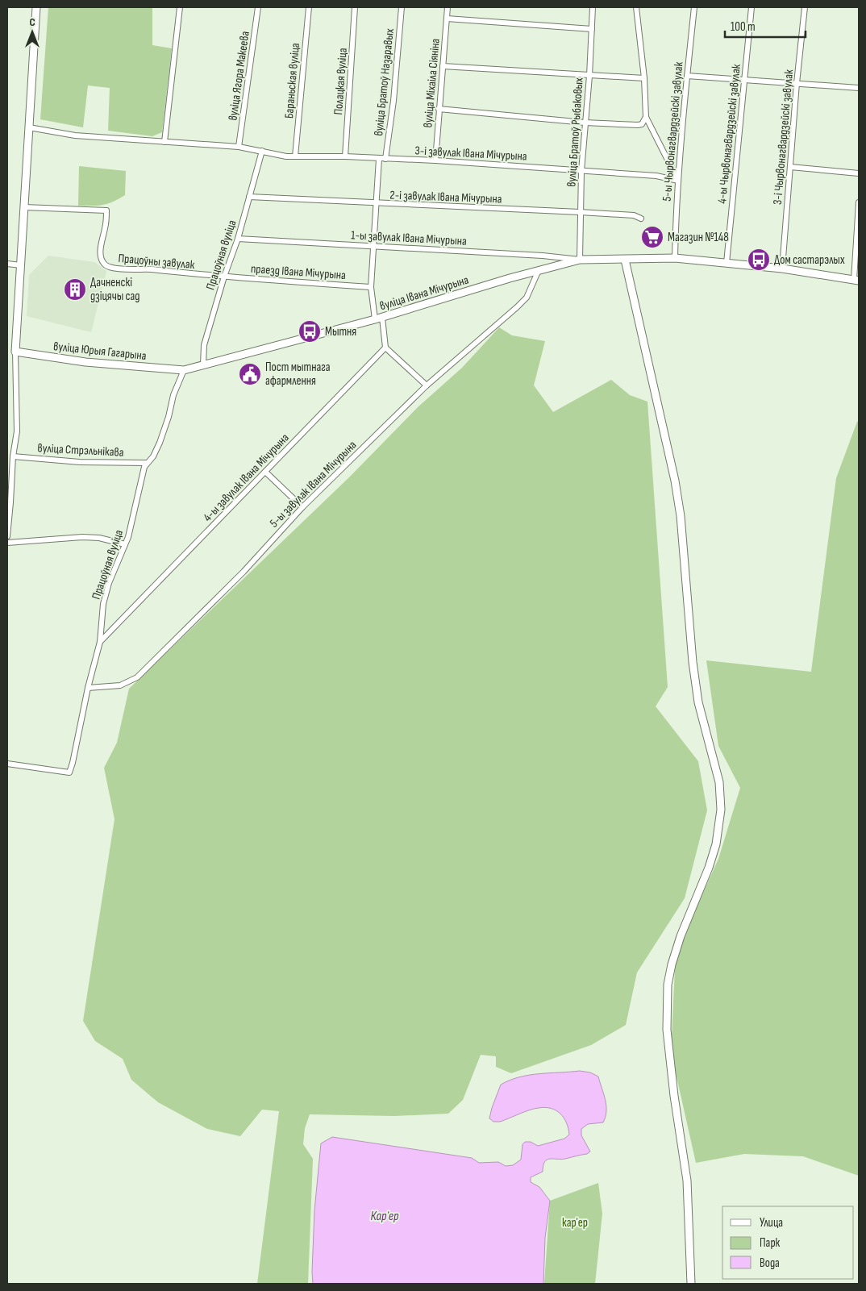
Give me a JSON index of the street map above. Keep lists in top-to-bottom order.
{
  "streets": {
    "street": [
      "вуліца Ягора Макеева",
      "Бараньская вуліца",
      "Полацкая вуліца",
      "вуліца Братоў Назаравых",
      "вуліца Міхаіла Сіяніна",
      "5-ы Чырвонагвардзейскі завулак",
      "вуліца Братоў Рыбаковых",
      "4-ы Чырвонагвардзейскі завулак",
      "3-і Чырвонагвардзейскі завулак",
      "3-і завулак Івана Мічурына",
      "2-і завулак Івана Мічурына",
      "1-ы завулак Івана Мічурына",
      "Працоўная вуліца",
      "Працоўны завулак",
      "праезд Івана Мічурына",
      "вуліца Івана Мічурына",
      "вуліца Юрыя Гагарына",
      "вуліца Стрэльнікава",
      "4-ы завулак Івана Мічурына",
      "5-ы завулак Івана Мічурына"
    ]
  },
  "crossings": [
    ["вуліца Ягора Макеева", "3-і завулак Івана Мічурына"],
    ["Бараньская вуліца", "3-і завулак Івана Мічурына"],
    ["Полацкая вуліца", "3-і завулак Івана Мічурына"],
    ["вуліца Братоў Назаравых", "3-і завулак Івана Мічурына"],
    ["вуліца Міхаіла Сіяніна", "3-і завулак Івана Мічурына"],
    ["5-ы Чырвонагвардзейскі завулак", "3-і завулак Івана Мічурына"],
    ["5-ы Чырвонагвардзейскі завулак", "вуліца Івана Мічурына"],
    ["вуліца Братоў Рыбаковых", "3-і завулак Івана Мічурына"],
    ["вуліца Братоў Рыбаковых", "2-і завулак Івана Мічурына"],
    ["вуліца Братоў Рыбаковых", "1-ы завулак Івана Мічурына"],
    ["вуліца Братоў Рыбаковых", "вуліца Івана Мічурына"],
    ["4-ы Чырвонагвардзейскі завулак", "вуліца Івана Мічурына"],
    ["3-і Чырвонагвардзейскі завулак", "вуліца Івана Мічурына"],
    ["3-і завулак Івана Мічурына", "Працоўная вуліца"],
    ["2-і завулак Івана Мічурына", "Працоўная вуліца"],
    ["1-ы завулак Івана Мічурына", "Працоўная вуліца"],
    ["1-ы завулак Івана Мічурына", "вуліца Івана Мічурына"],
    ["Працоўная вуліца", "Працоўны завулак"],
    ["Працоўная вуліца", "праезд Івана Мічурына"],
    ["Працоўная вуліца", "вуліца Івана Мічурына"],
    ["Працоўная вуліца", "вуліца Юрыя Гагарына"],
    ["Працоўная вуліца", "вуліца Стрэльнікава"],
    ["Працоўная вуліца", "4-ы завулак Івана Мічурына"],
    ["Працоўная вуліца", "5-ы завулак Івана Мічурына"],
    ["Працоўны завулак", "праезд Івана Мічурына"],
    ["вуліца Івана Мічурына", "вуліца Юрыя Гагарына"],
    ["вуліца Івана Мічурына", "5-ы завулак Івана Мічурына"]
  ],
  "water": ["Карʼер"],
  "parks": ["карʼер"],
  "places": {
    "supermarket": ["Магазин №148"],
    "bus stop": ["Дом састарэлых", "Мытня"],
    "building": ["Дачненскі дзіцячы сад"],
    "public building": ["Пост мытнага афармлення"]
  },
  "legend": ["Улица", "Парк", "Вода"],
  "scale_bar": "100 m",
  "north": "top"
}
